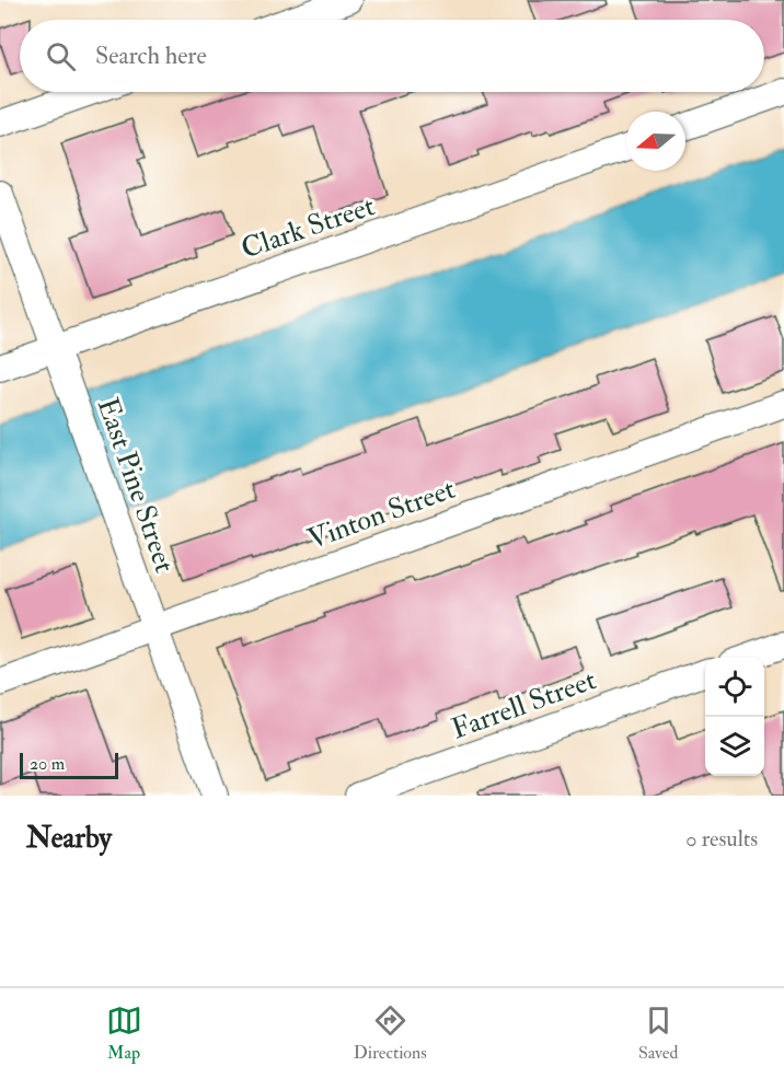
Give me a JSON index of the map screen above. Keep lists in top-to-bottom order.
{
  "streets": {
    "street": [
      "Clark Street",
      "East Pine Street",
      "Vinton Street",
      "Farrell Street"
    ]
  },
  "crossings": [
    ["Clark Street", "East Pine Street"],
    ["East Pine Street", "Vinton Street"]
  ],
  "scale_bar": "20 m",
  "north": "left",
  "page": {
    "search": "Search here",
    "scale": "20 m",
    "heading": ["Nearby", "0 results"],
    "nav": ["Map", "Directions", "Saved"]
  }
}
